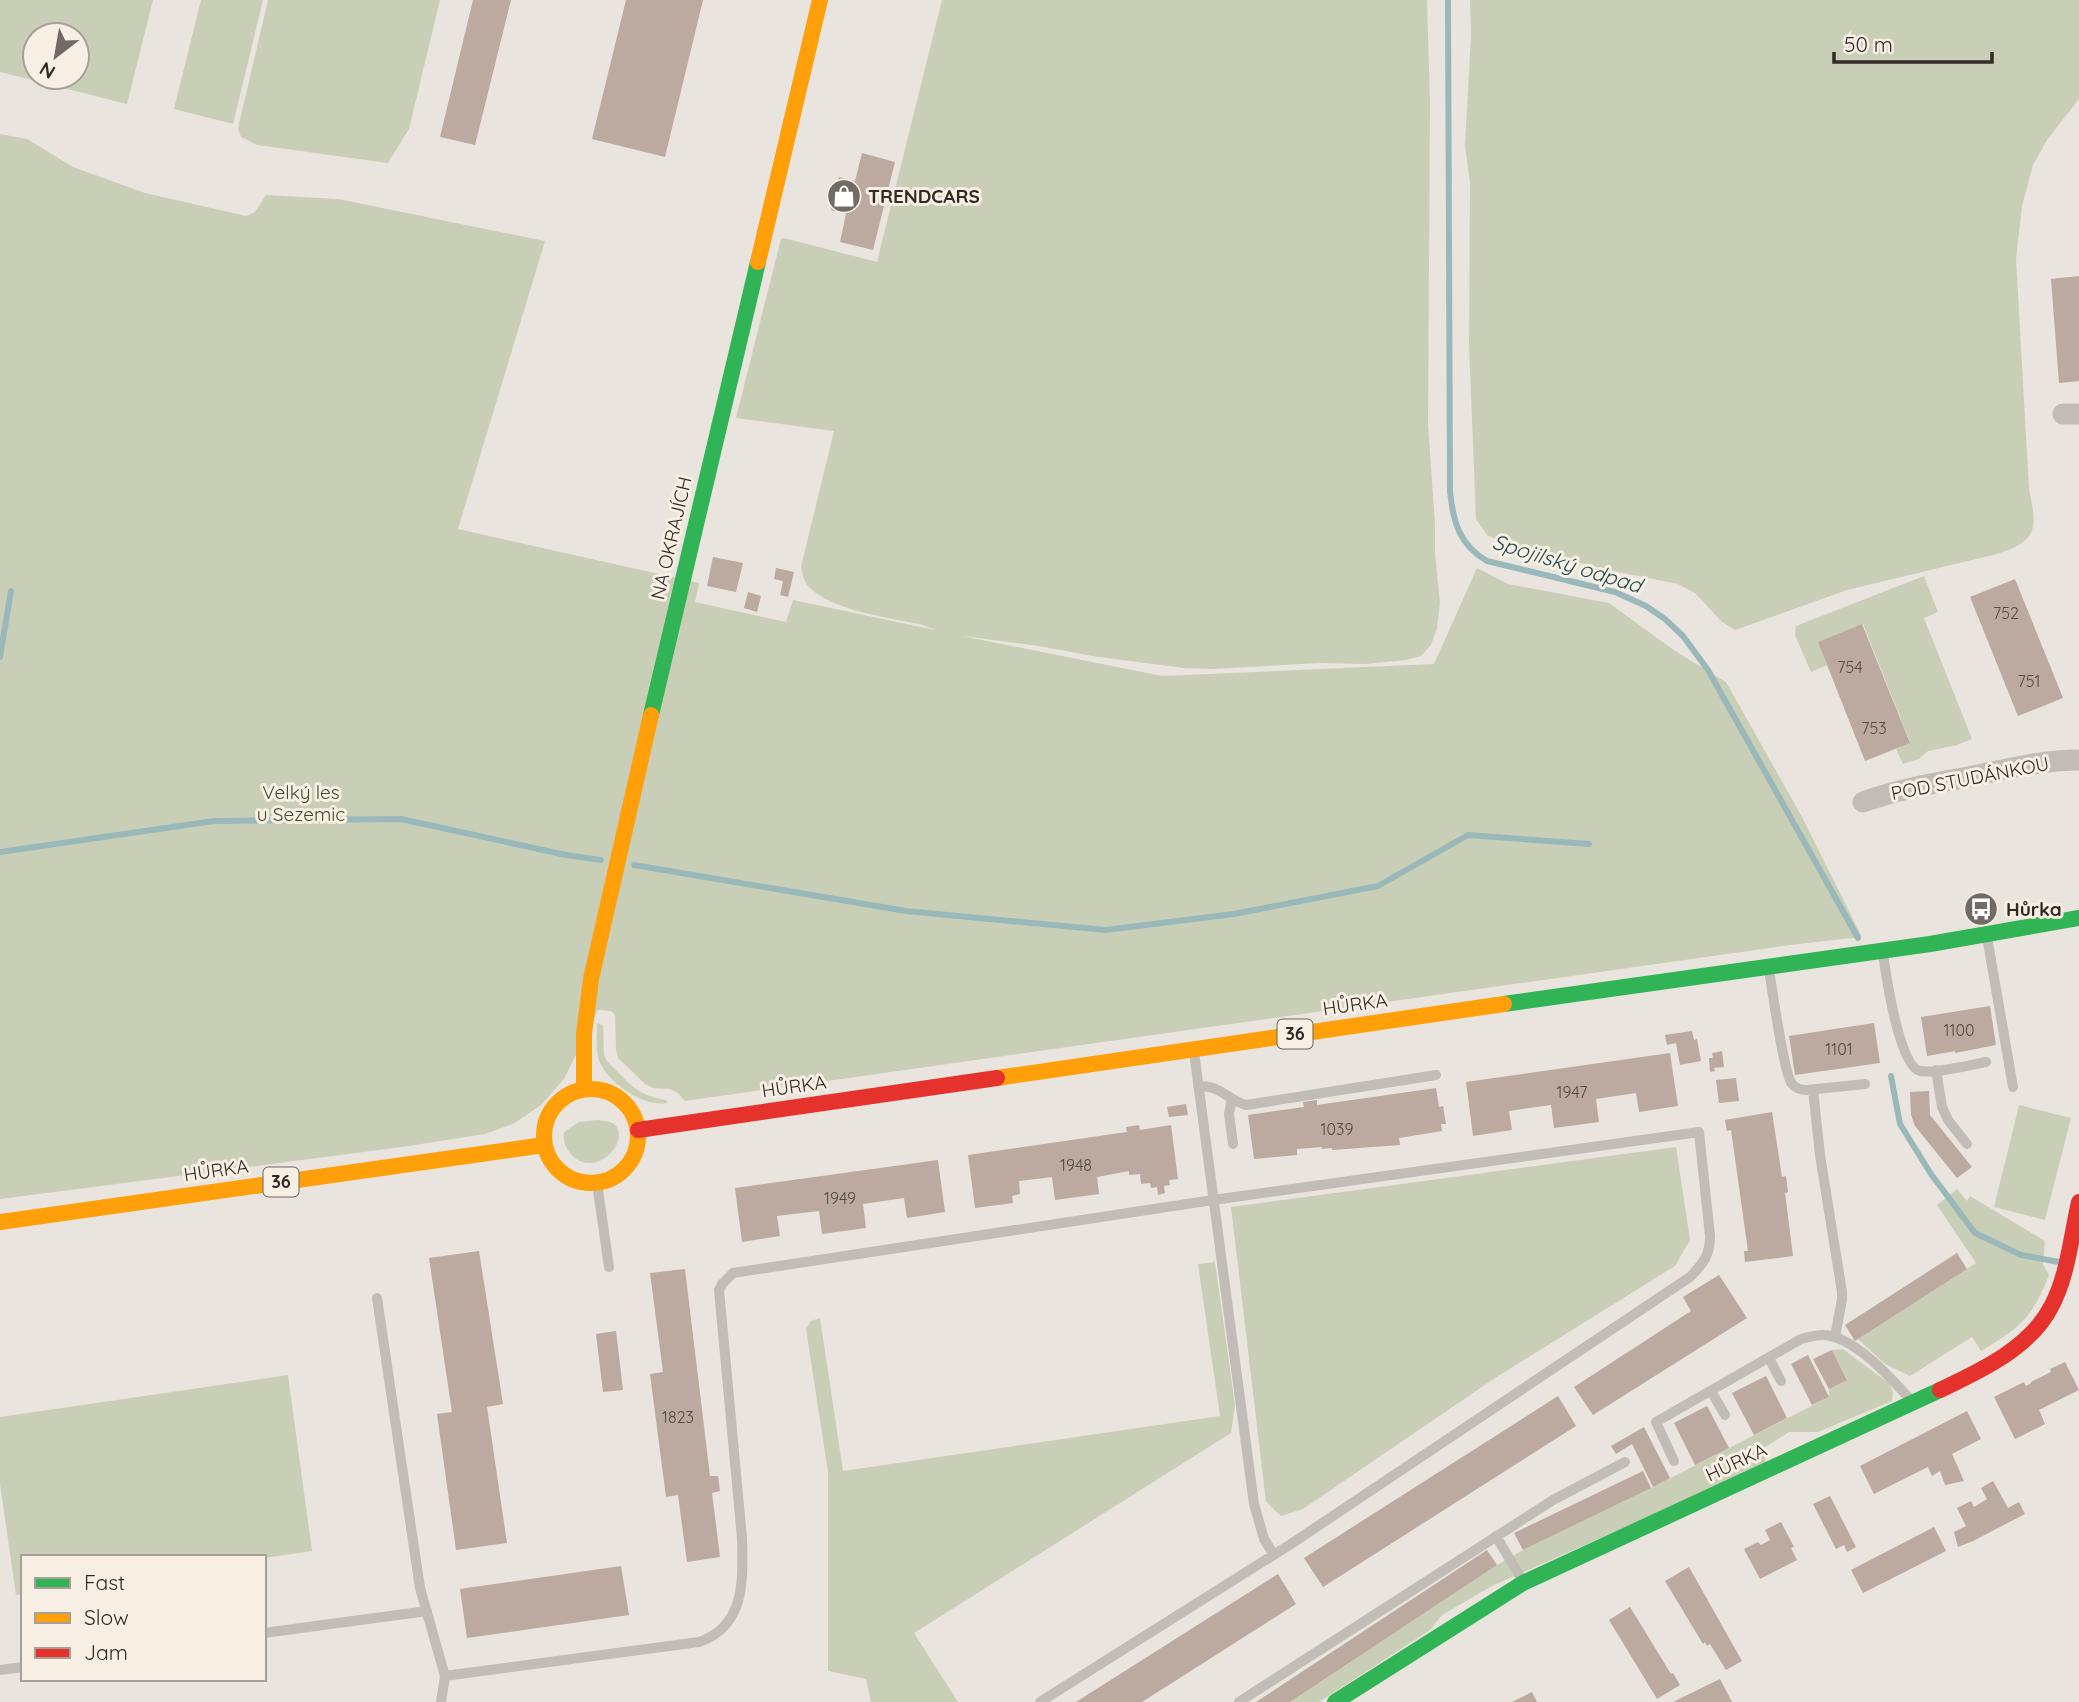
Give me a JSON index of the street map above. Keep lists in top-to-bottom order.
{
  "streets": {
    "main road": ["NA OKRAJÍCH", "HŮRKA", "36"],
    "street": ["POD STUDÁNKOU"]
  },
  "crossings": [
    ["NA OKRAJÍCH", "HŮRKA"]
  ],
  "water": ["Spojilský odpad"],
  "parks": ["Velký les u Sezemic"],
  "places": {
    "shop": ["TRENDCARS"],
    "bus stop": ["Hůrka"]
  },
  "house_numbers": [
    "752",
    "754",
    "751",
    "753",
    "1100",
    "1101",
    "1947",
    "1039",
    "1948",
    "1949",
    "1823"
  ],
  "legend": ["Fast", "Slow", "Jam"],
  "scale_bar": "50 m",
  "north": "bottom left"
}
